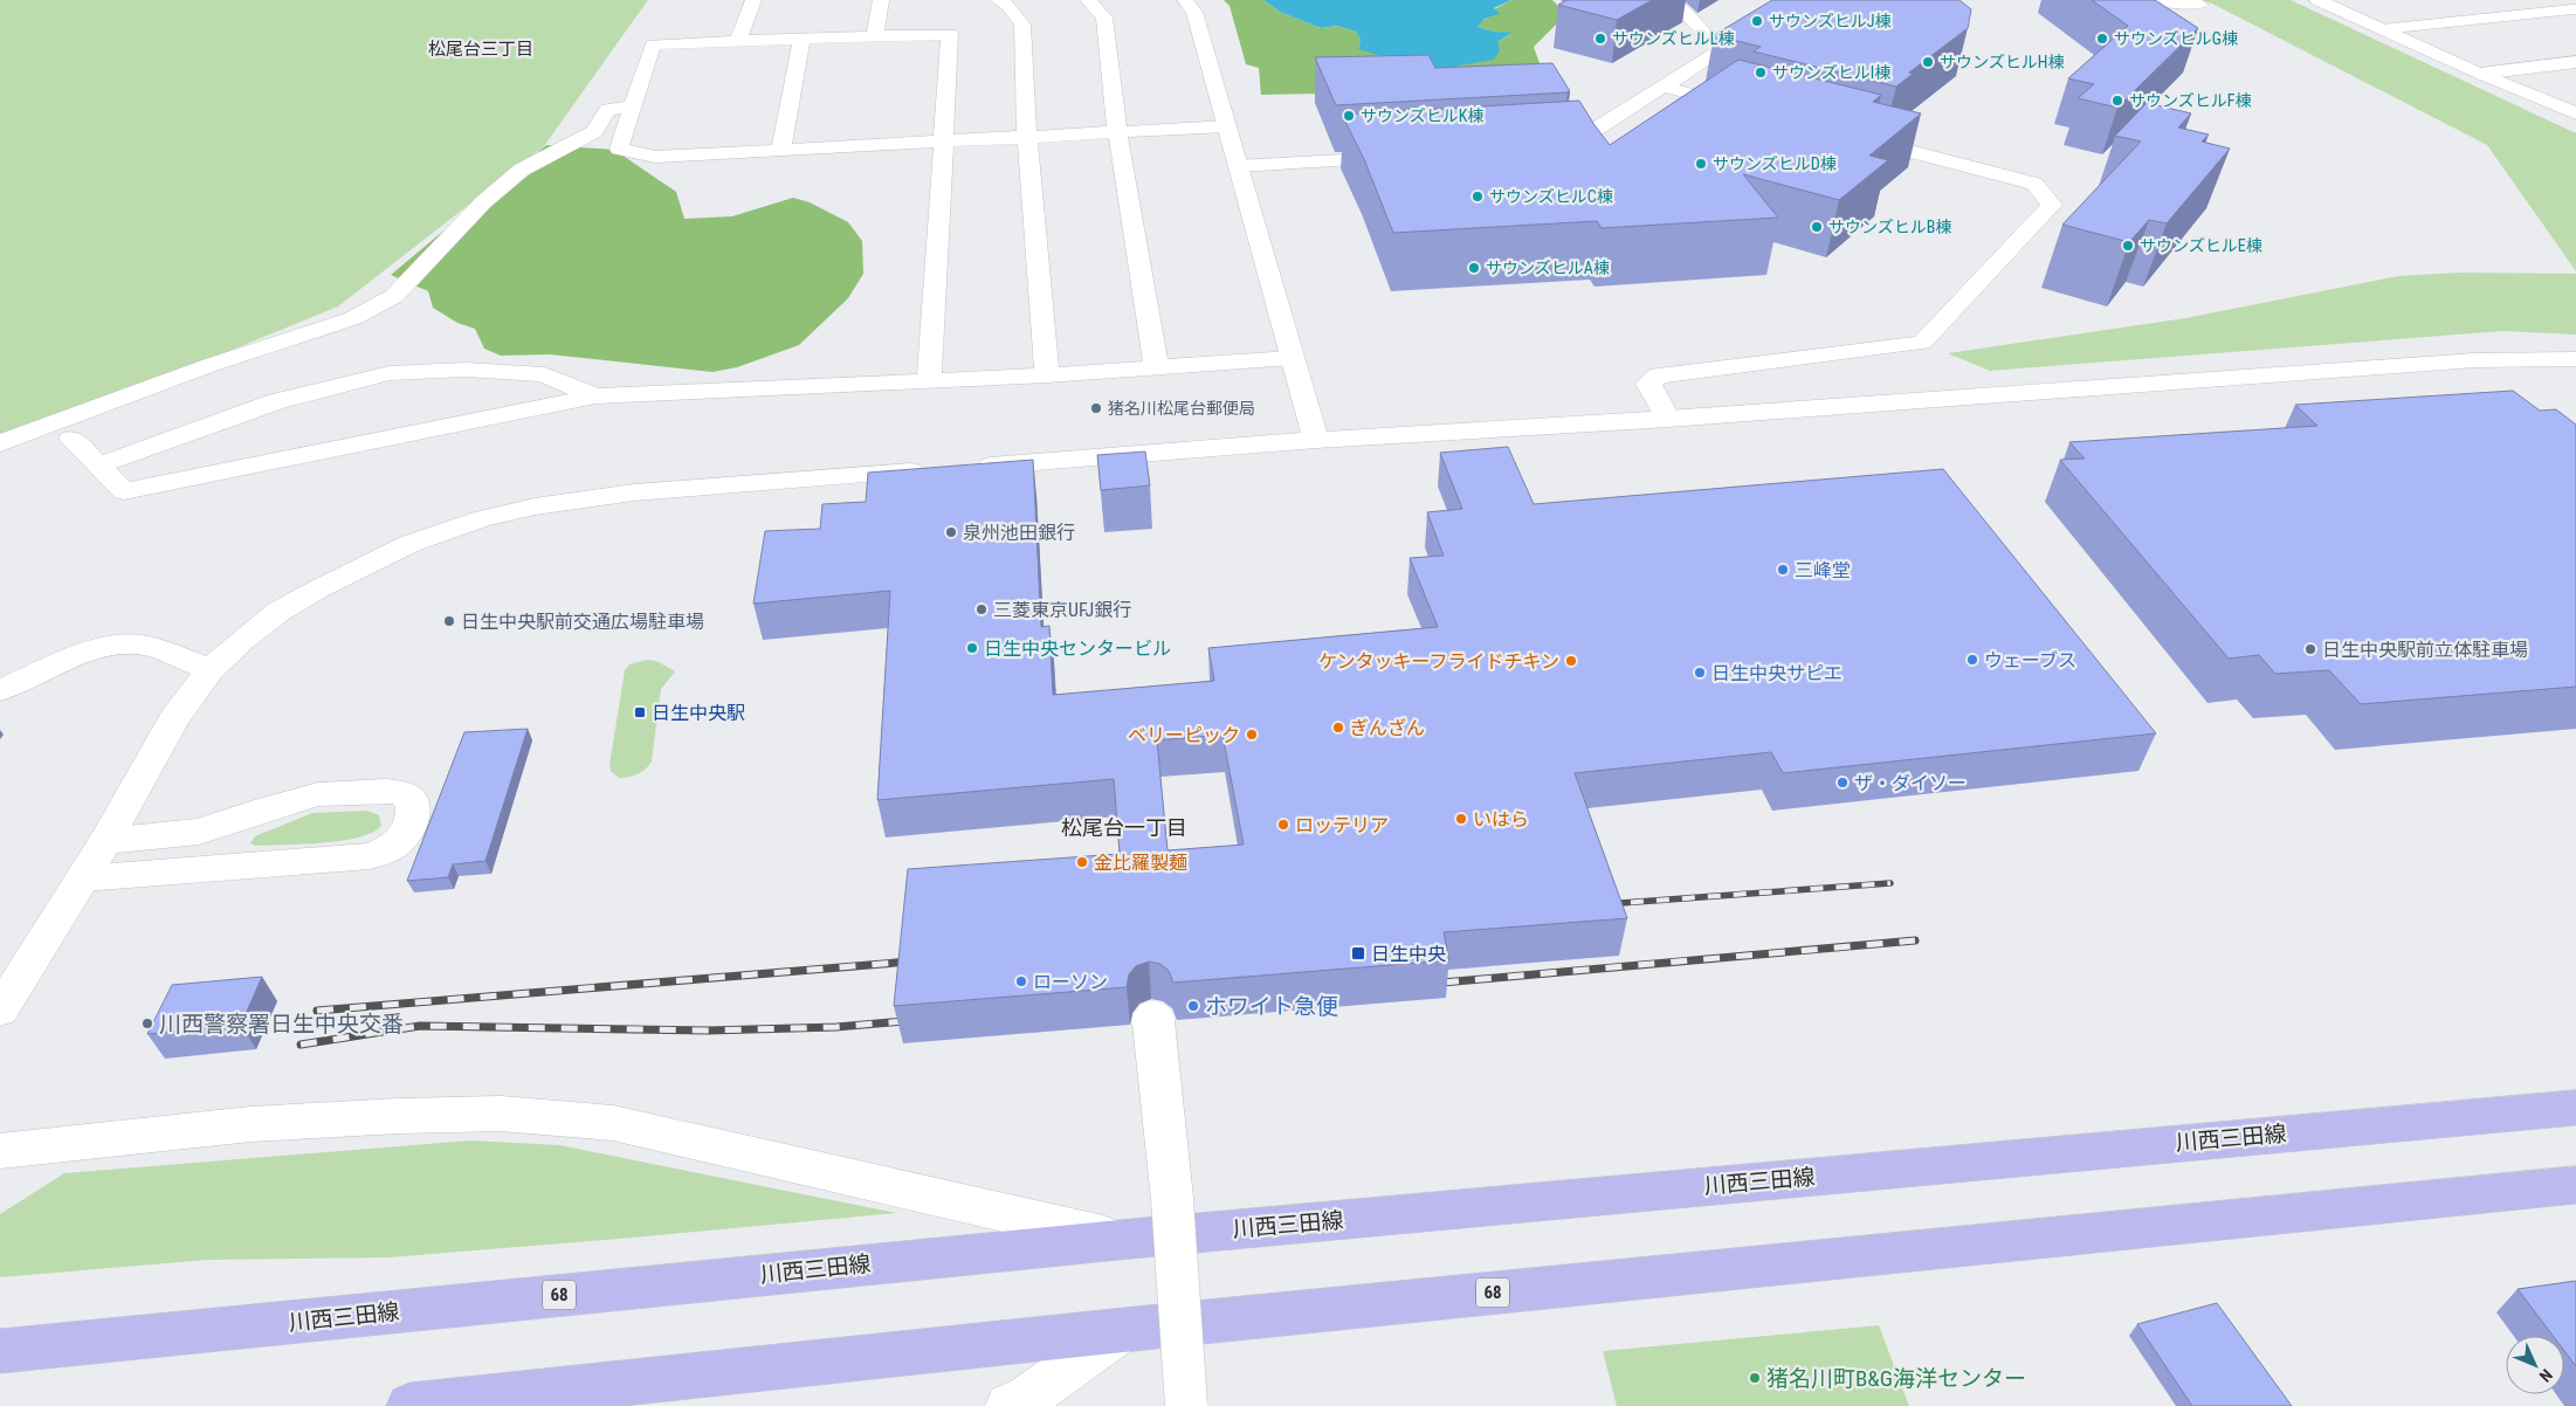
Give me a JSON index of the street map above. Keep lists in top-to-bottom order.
{
  "streets": {
    "main road": ["川西三田線", "68"]
  },
  "districts": ["松尾台三丁目", "松尾台一丁目"],
  "places": {
    "other": [
      "サウンズヒルJ棟",
      "サウンズヒルL棟",
      "サウンズヒルG棟",
      "サウンズヒルH棟",
      "サウンズヒルI棟",
      "サウンズヒルF棟",
      "サウンズヒルK棟",
      "サウンズヒルD棟",
      "サウンズヒルC棟",
      "サウンズヒルB棟",
      "サウンズヒルE棟",
      "サウンズヒルA棟",
      "猪名川松尾台郵便局",
      "泉州池田銀行",
      "三峰堂",
      "三菱東京UFJ銀行",
      "日生中央駅前交通広場駐車場",
      "日生中央センタービル",
      "日生中央駅前立体駐車場",
      "ウェーブス",
      "ケンタッキーフライドチキン",
      "日生中央サピエ",
      "ぎんざん",
      "ベリーピック",
      "ザ・ダイソー",
      "いはら",
      "ロッテリア",
      "金比羅製麺",
      "ローソン",
      "ホワイト急便",
      "川西警察署日生中央交番",
      "猪名川町B&G海洋センター"
    ],
    "transit": ["日生中央駅", "日生中央"]
  },
  "north": "bottom right"
}
